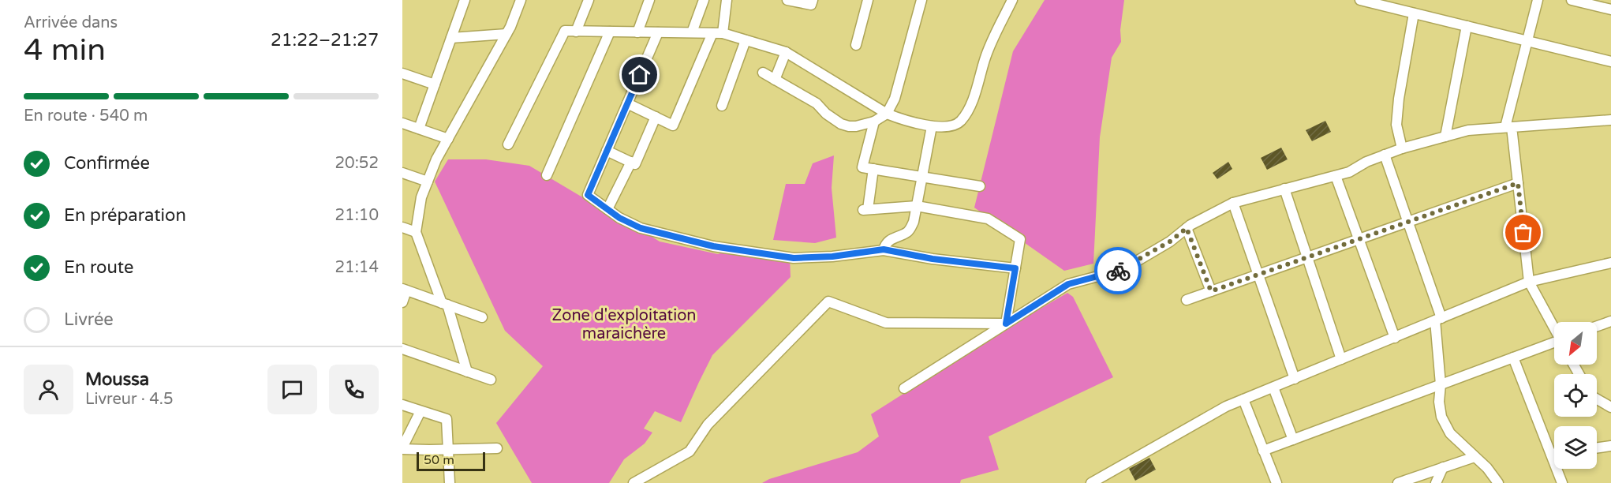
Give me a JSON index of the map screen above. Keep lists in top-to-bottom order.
{
  "parks": ["Zone d'exploitation maraichère"],
  "scale_bar": "50 m",
  "north": "bottom left",
  "page": {
    "heading": ["4 min", "Arrivée dans", "21:22–21:27"],
    "panel": ["Moussa", "Livreur · 4.5"],
    "bar": "En route · 540 m",
    "list": [
      ["Confirmée", "20:52"],
      ["En préparation", "21:10"],
      ["En route", "21:14"],
      "Livrée"
    ],
    "scale": "50 m"
  }
}
